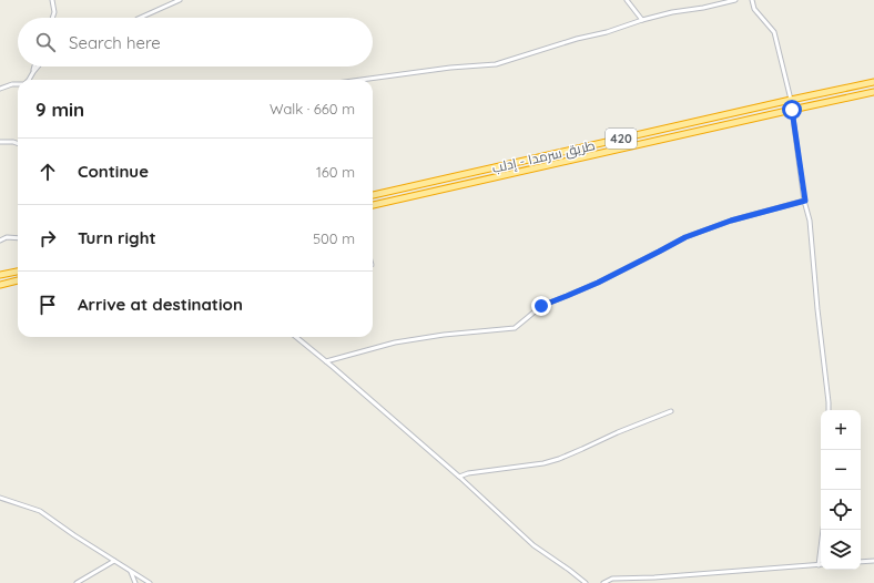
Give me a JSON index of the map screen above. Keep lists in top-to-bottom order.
{
  "streets": {
    "highway": ["420", "طريق سرمدا - إدلب"]
  },
  "page": {
    "search": "Search here",
    "heading": ["9 min", "Walk · 660 m"],
    "list": [
      ["Continue", "160 m"],
      ["Turn right", "500 m"],
      "Arrive at destination"
    ],
    "map_buttons": ["+", "−"]
  }
}
